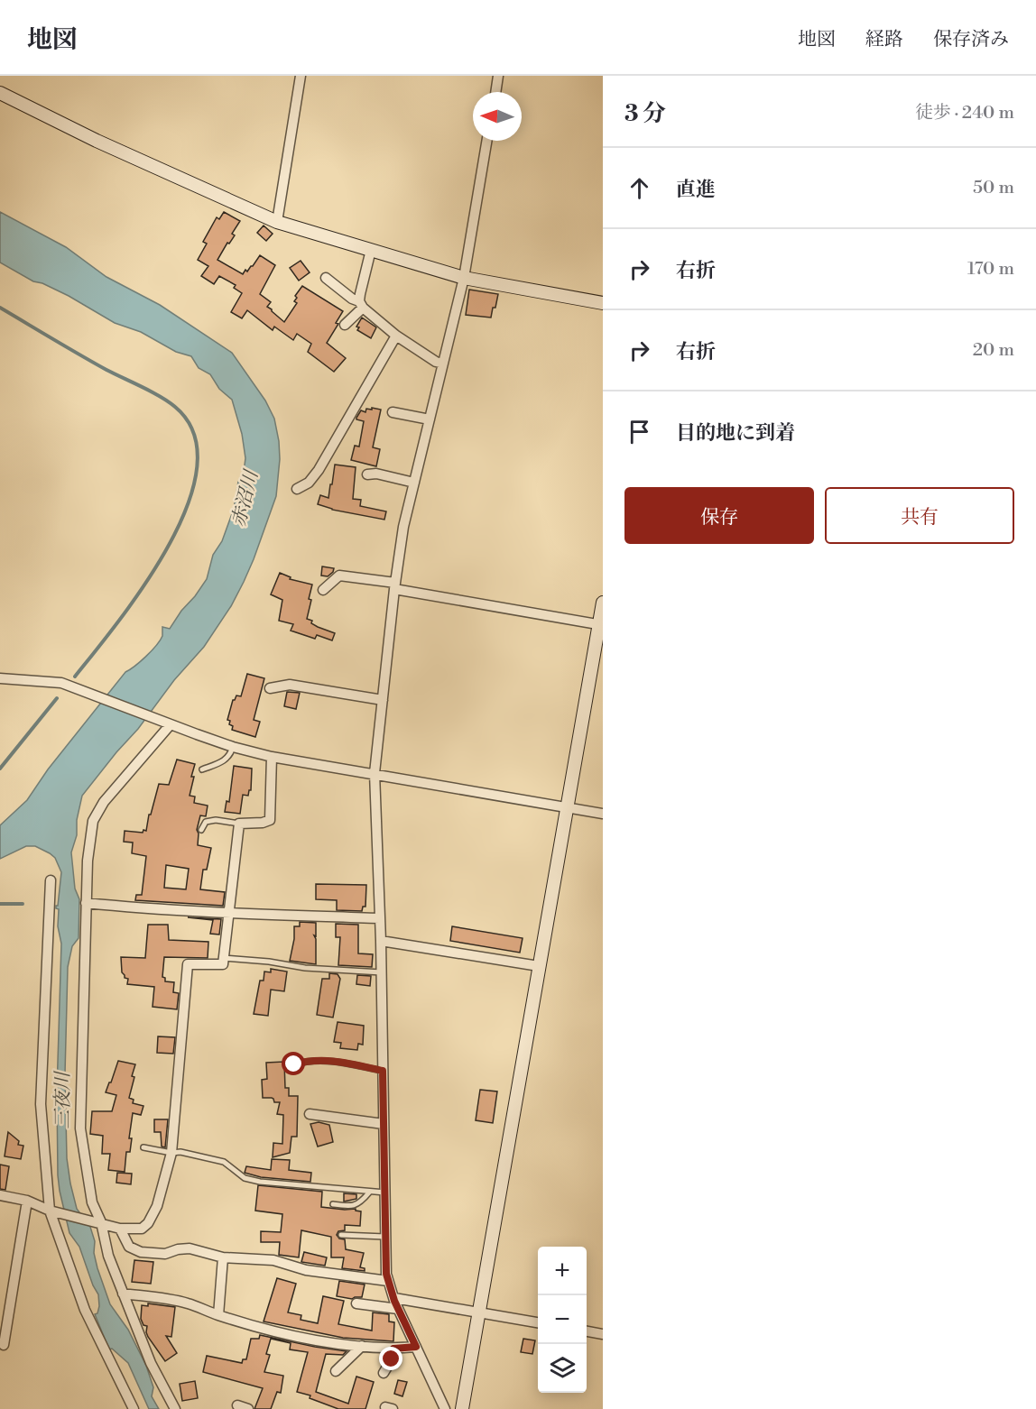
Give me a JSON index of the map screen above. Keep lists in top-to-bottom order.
{
  "water": ["赤沼川", "三夜川"],
  "north": "left",
  "page": {
    "header": "地図",
    "nav": ["地図", "経路", "保存済み"],
    "heading": ["3 分", "徒歩 · 240 m"],
    "list": [
      ["直進", "50 m"],
      ["右折", "170 m"],
      ["右折", "20 m"],
      "目的地に到着"
    ],
    "buttons": ["保存", "共有"],
    "map_buttons": ["+", "−"]
  }
}
